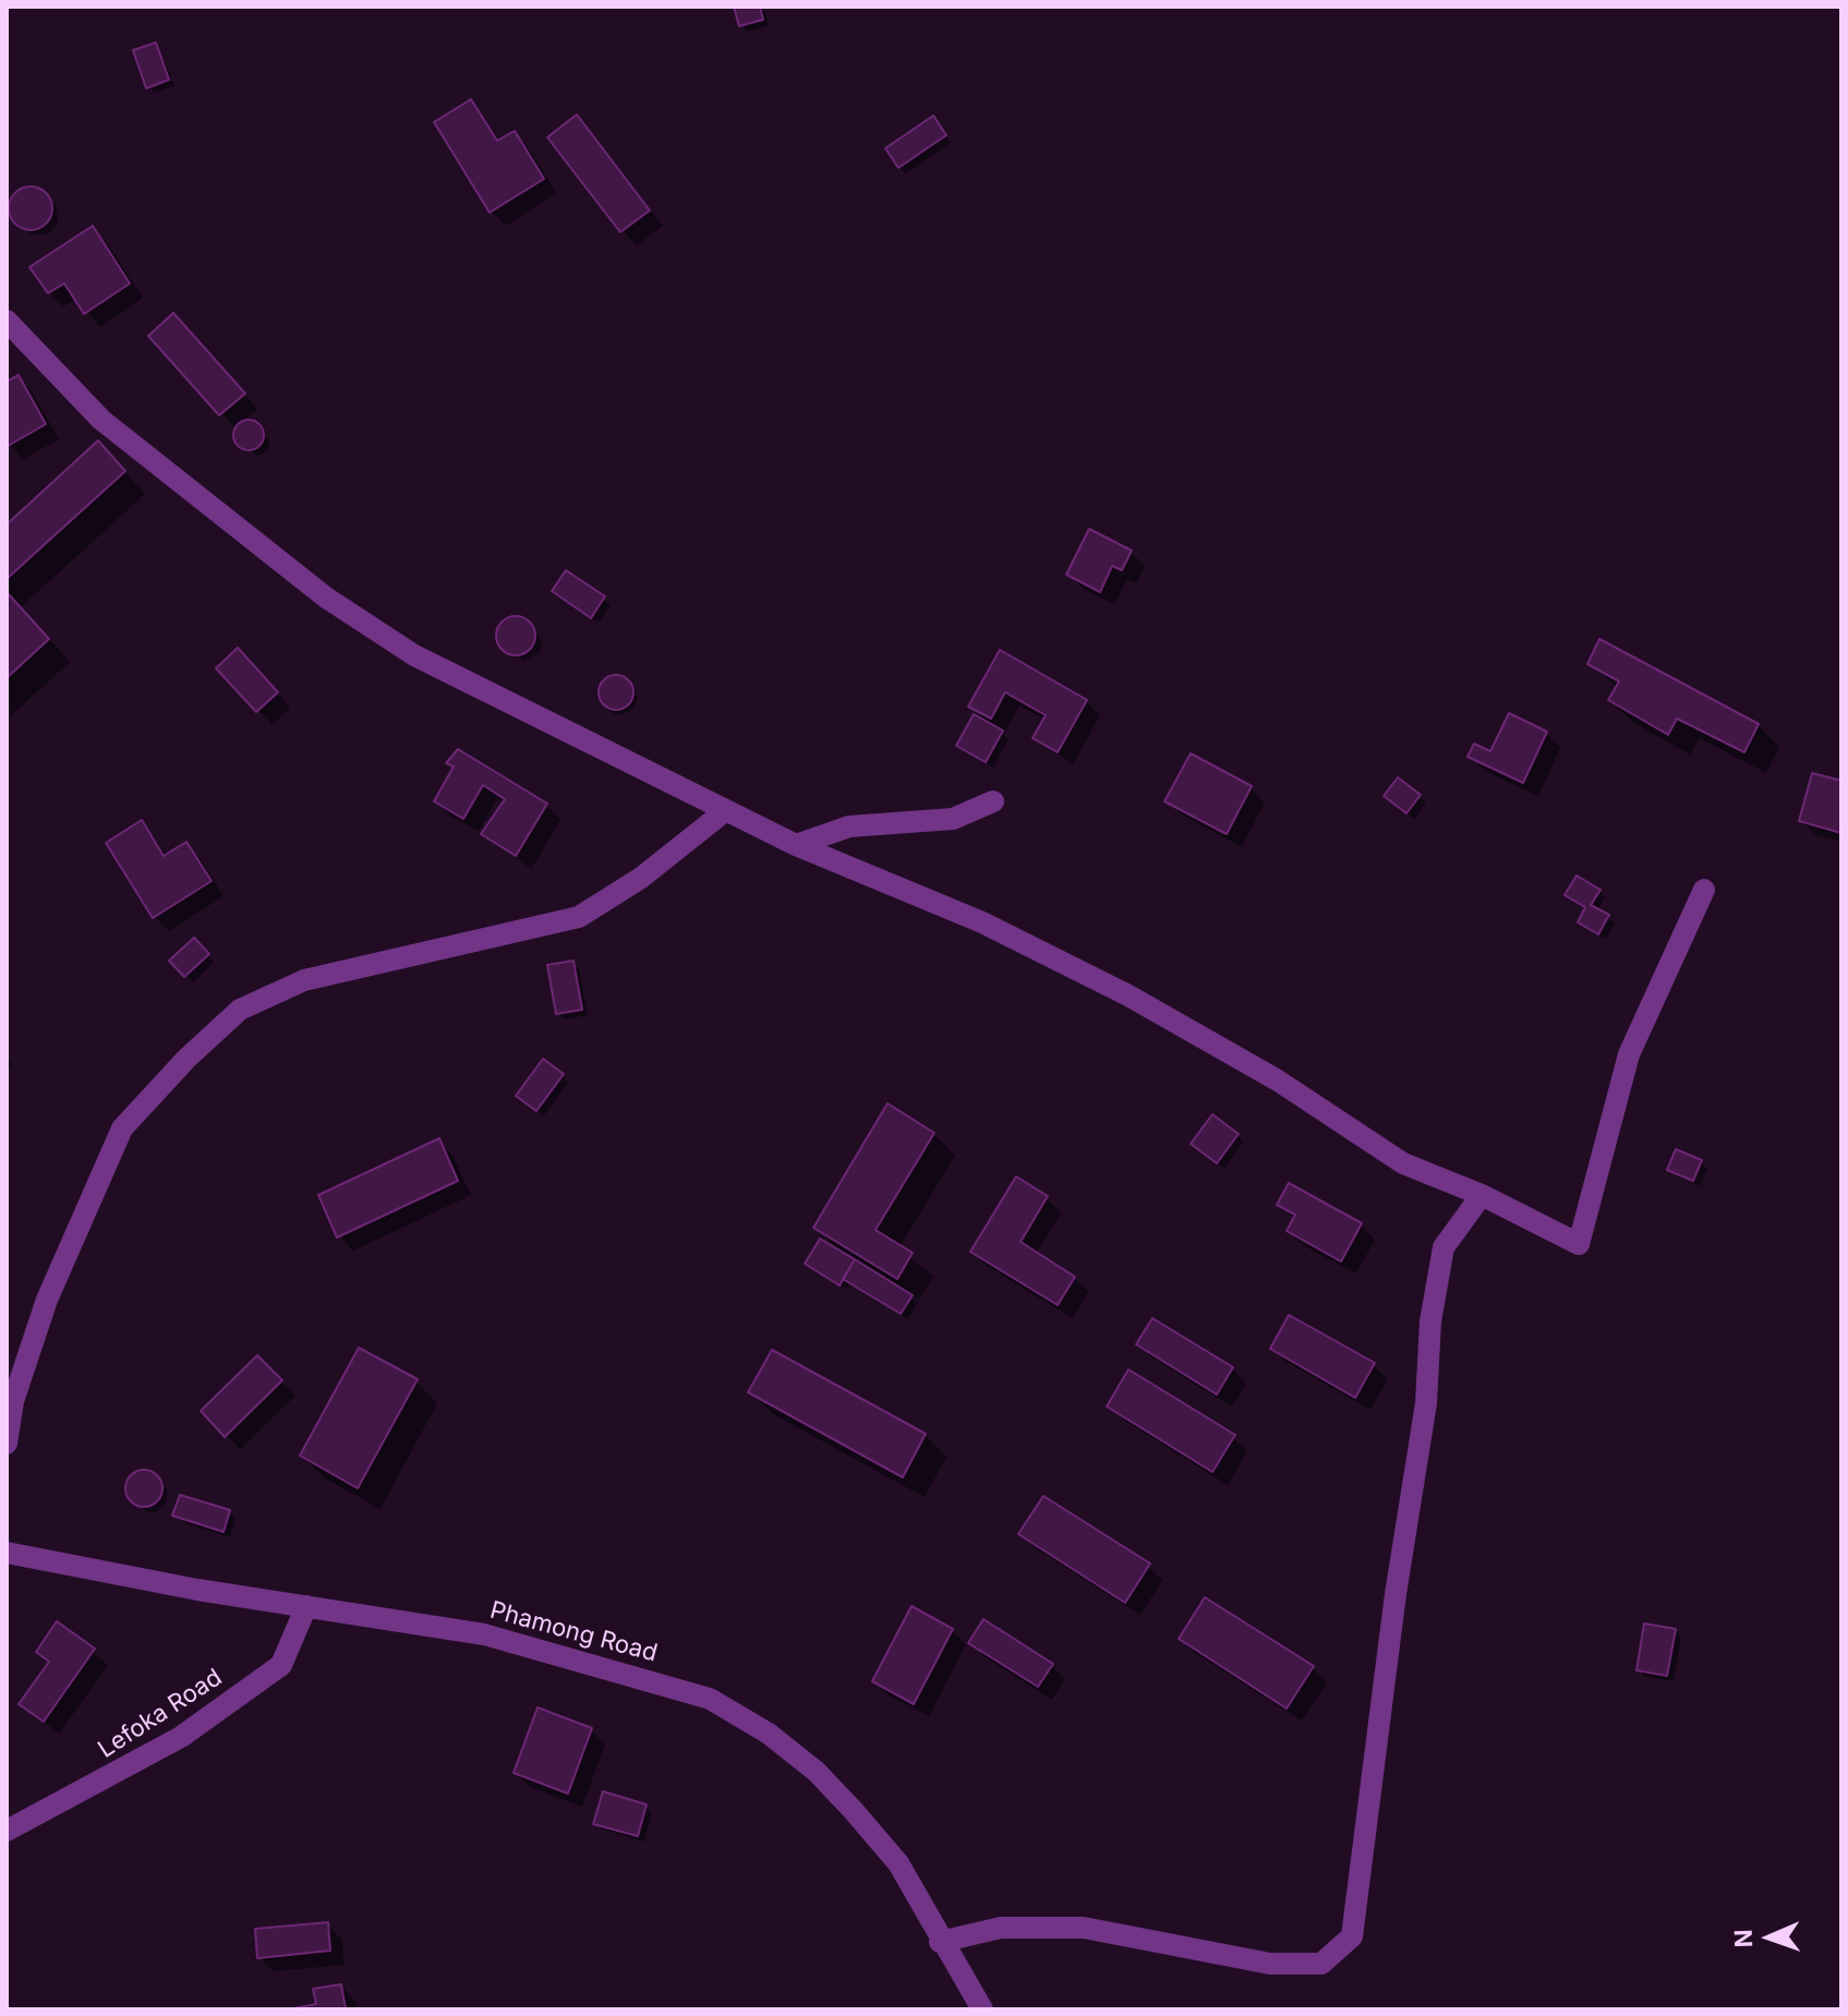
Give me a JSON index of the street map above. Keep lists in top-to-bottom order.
{
  "streets": {
    "street": ["Phamong Road", "Lefoka Road"]
  },
  "crossings": [
    ["Phamong Road", "Lefoka Road"]
  ],
  "north": "left"
}
